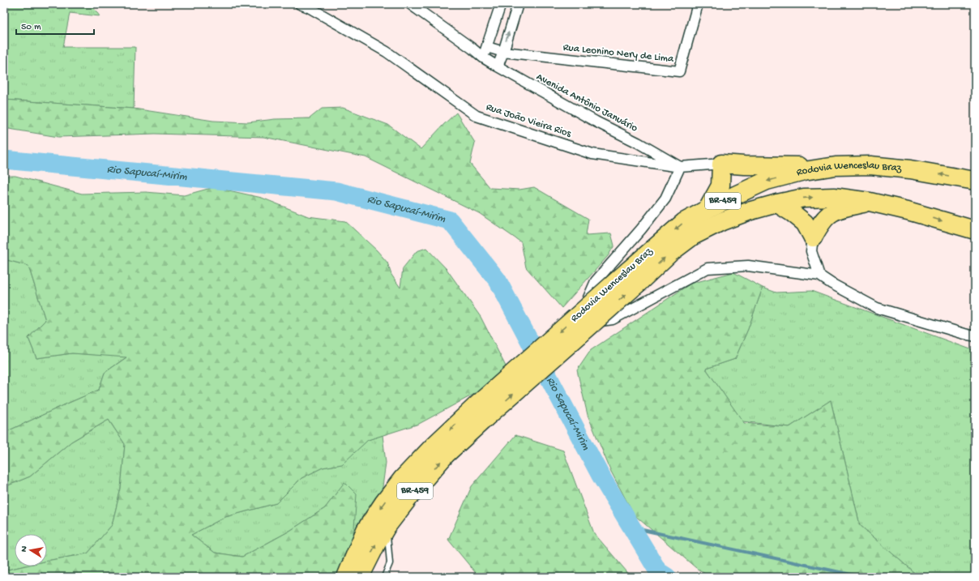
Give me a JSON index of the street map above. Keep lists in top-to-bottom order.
{
  "streets": {
    "highway": ["Rodovia Wenceslau Braz", "BR-459"],
    "street": ["Rua Leonino Nery de Lima", "Avenida Antônio Januário", "Rua João Vieira Rios"]
  },
  "crossings": [
    ["Avenida Antônio Januário", "Rua João Vieira Rios"],
    ["Rodovia Wenceslau Braz", "BR-459"]
  ],
  "water": ["Rio Sapucaí-Mirim"],
  "scale_bar": "50 m",
  "north": "left"
}
